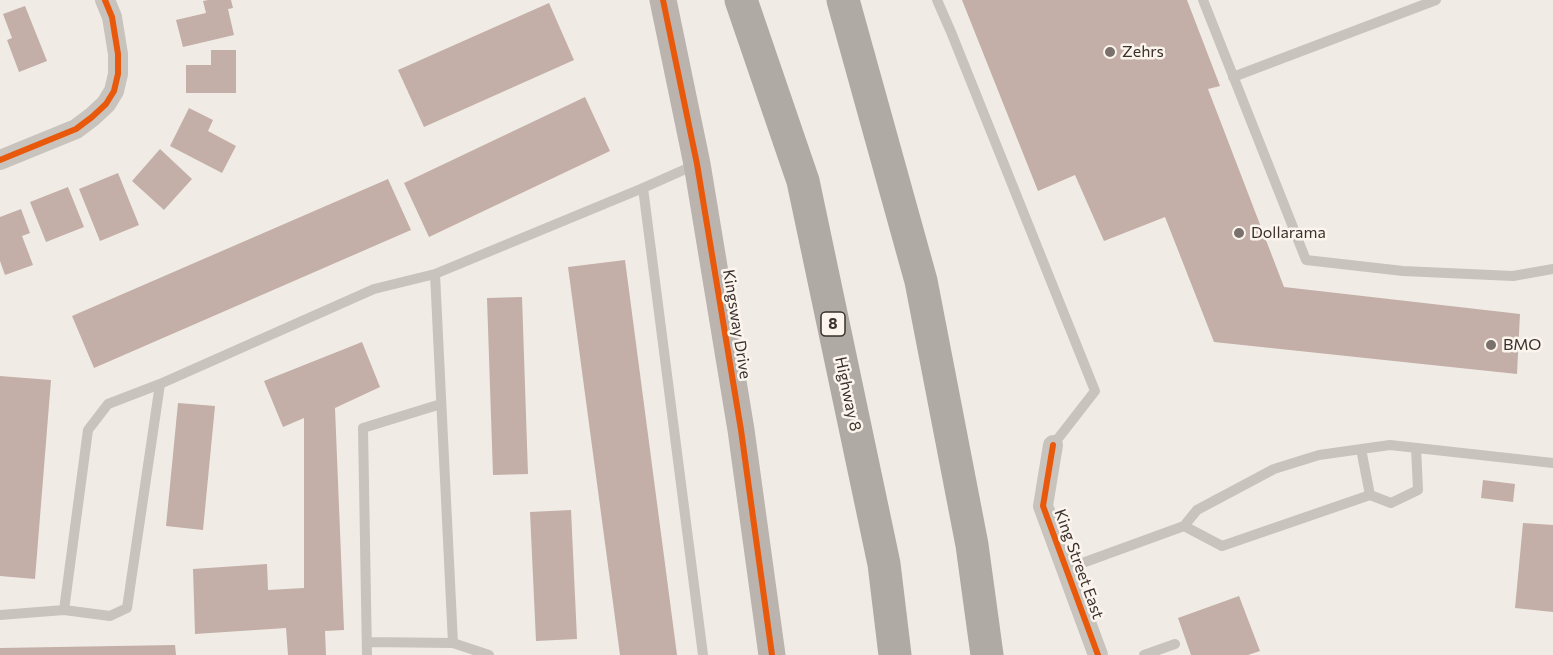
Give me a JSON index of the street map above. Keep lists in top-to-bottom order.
{
  "streets": {
    "highway": ["8", "Highway 8"],
    "street": ["Kingsway Drive", "King Street East"]
  },
  "places": ["Zehrs", "Dollarama", "BMO"]
}
